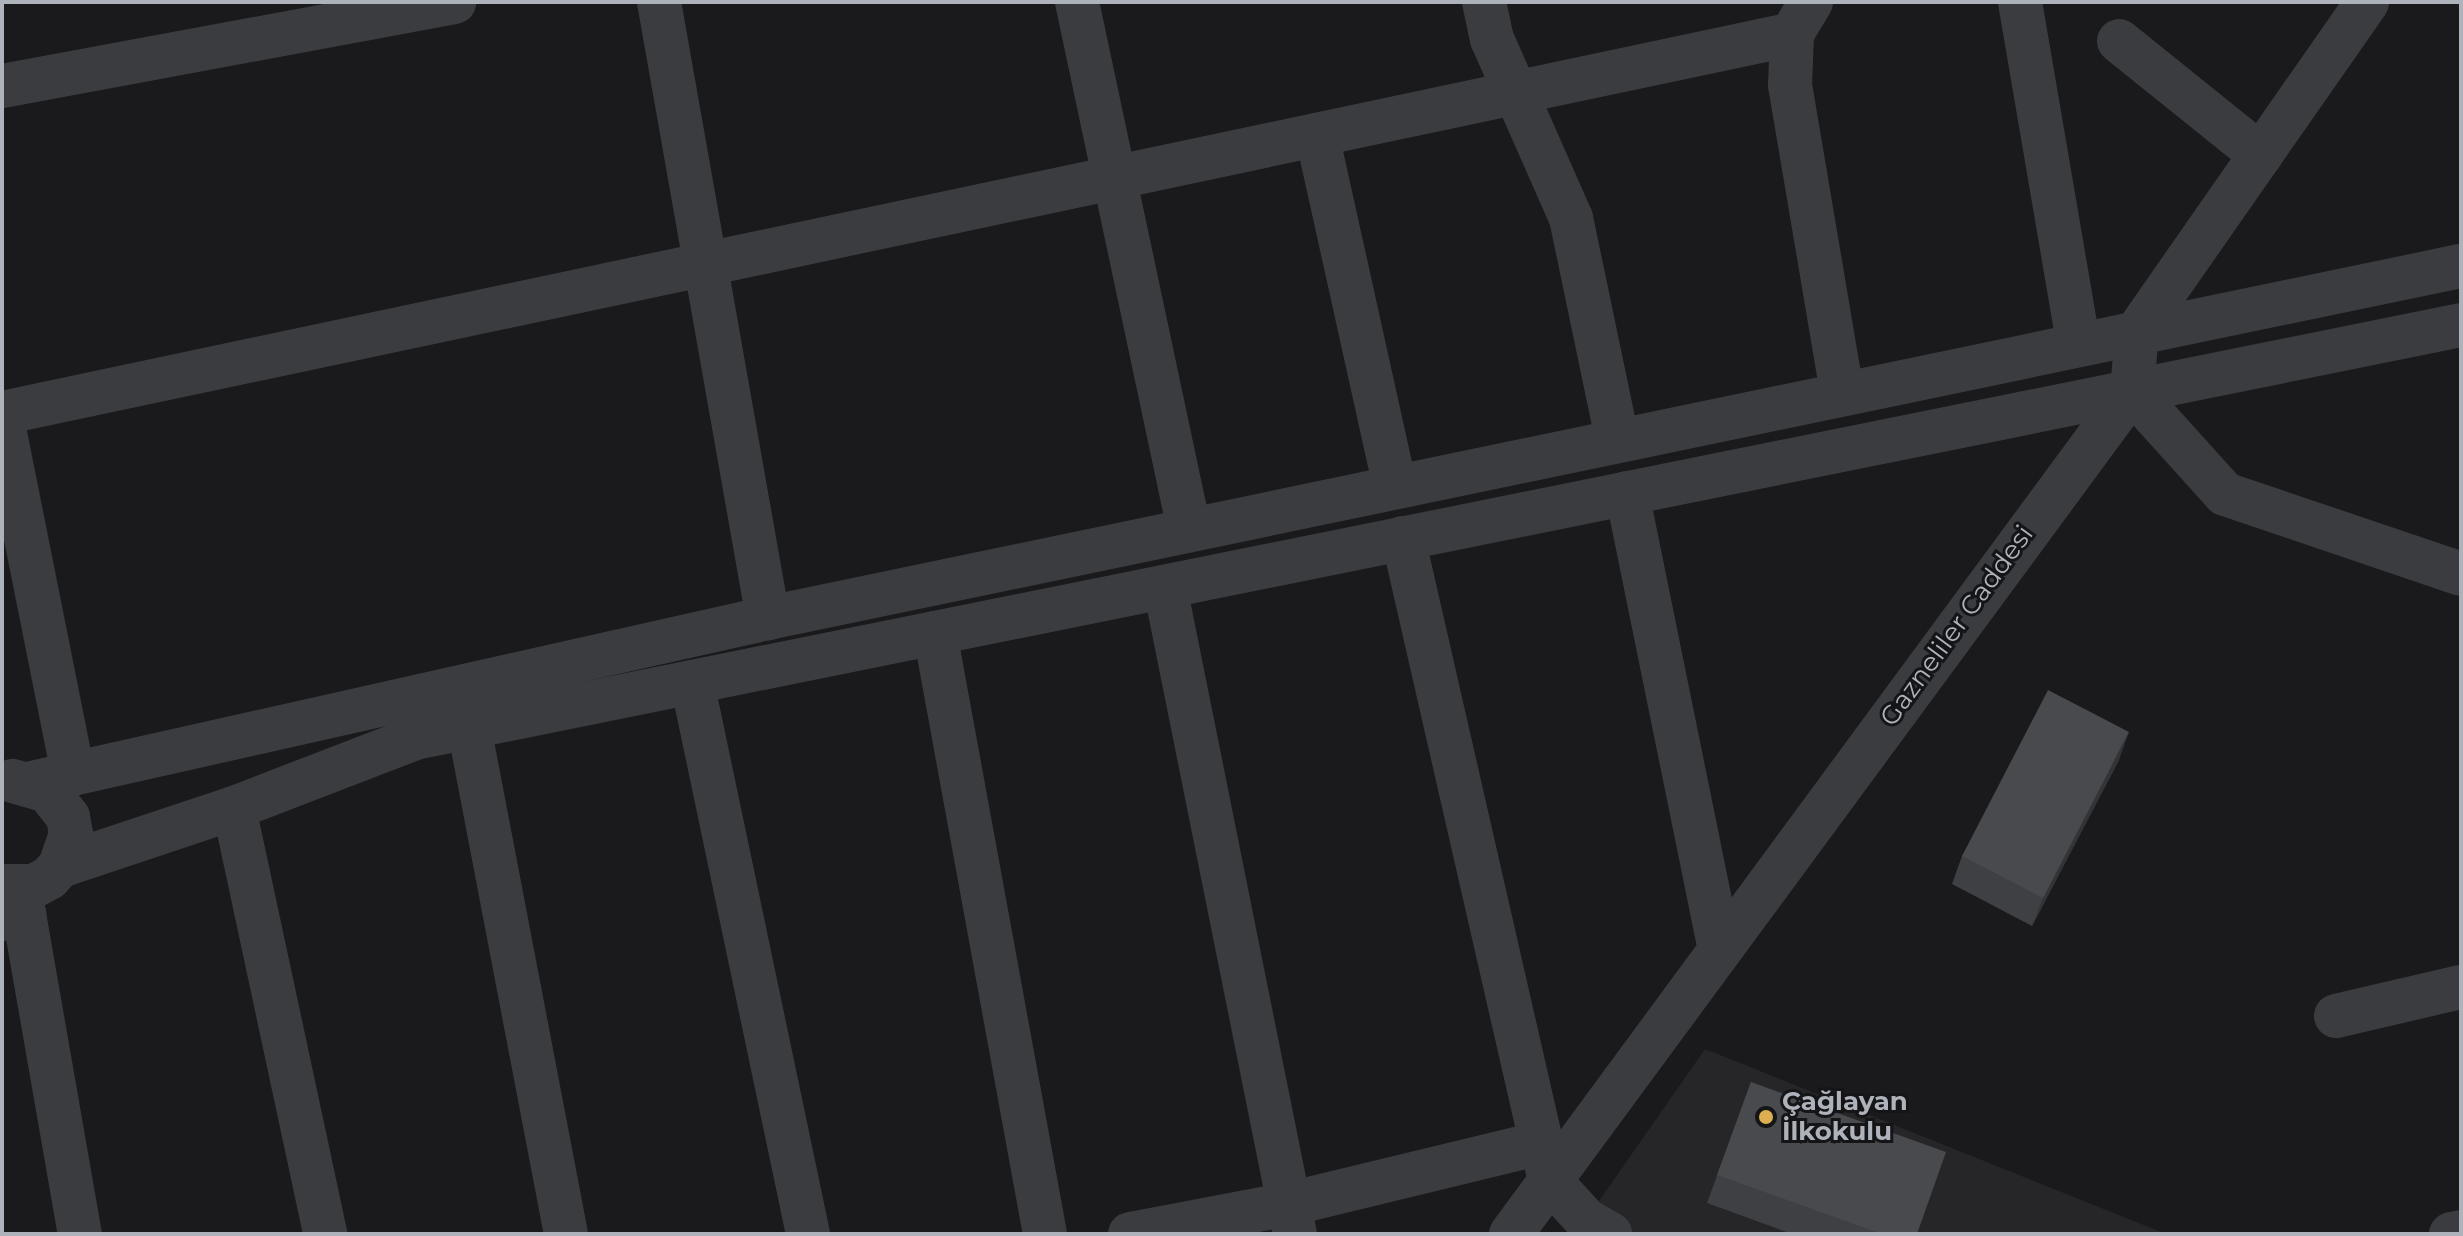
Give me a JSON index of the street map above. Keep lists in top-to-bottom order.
{
  "streets": {
    "street": ["Gazneliler Caddesi"]
  },
  "places": ["Çağlayan İlkokulu"]
}
